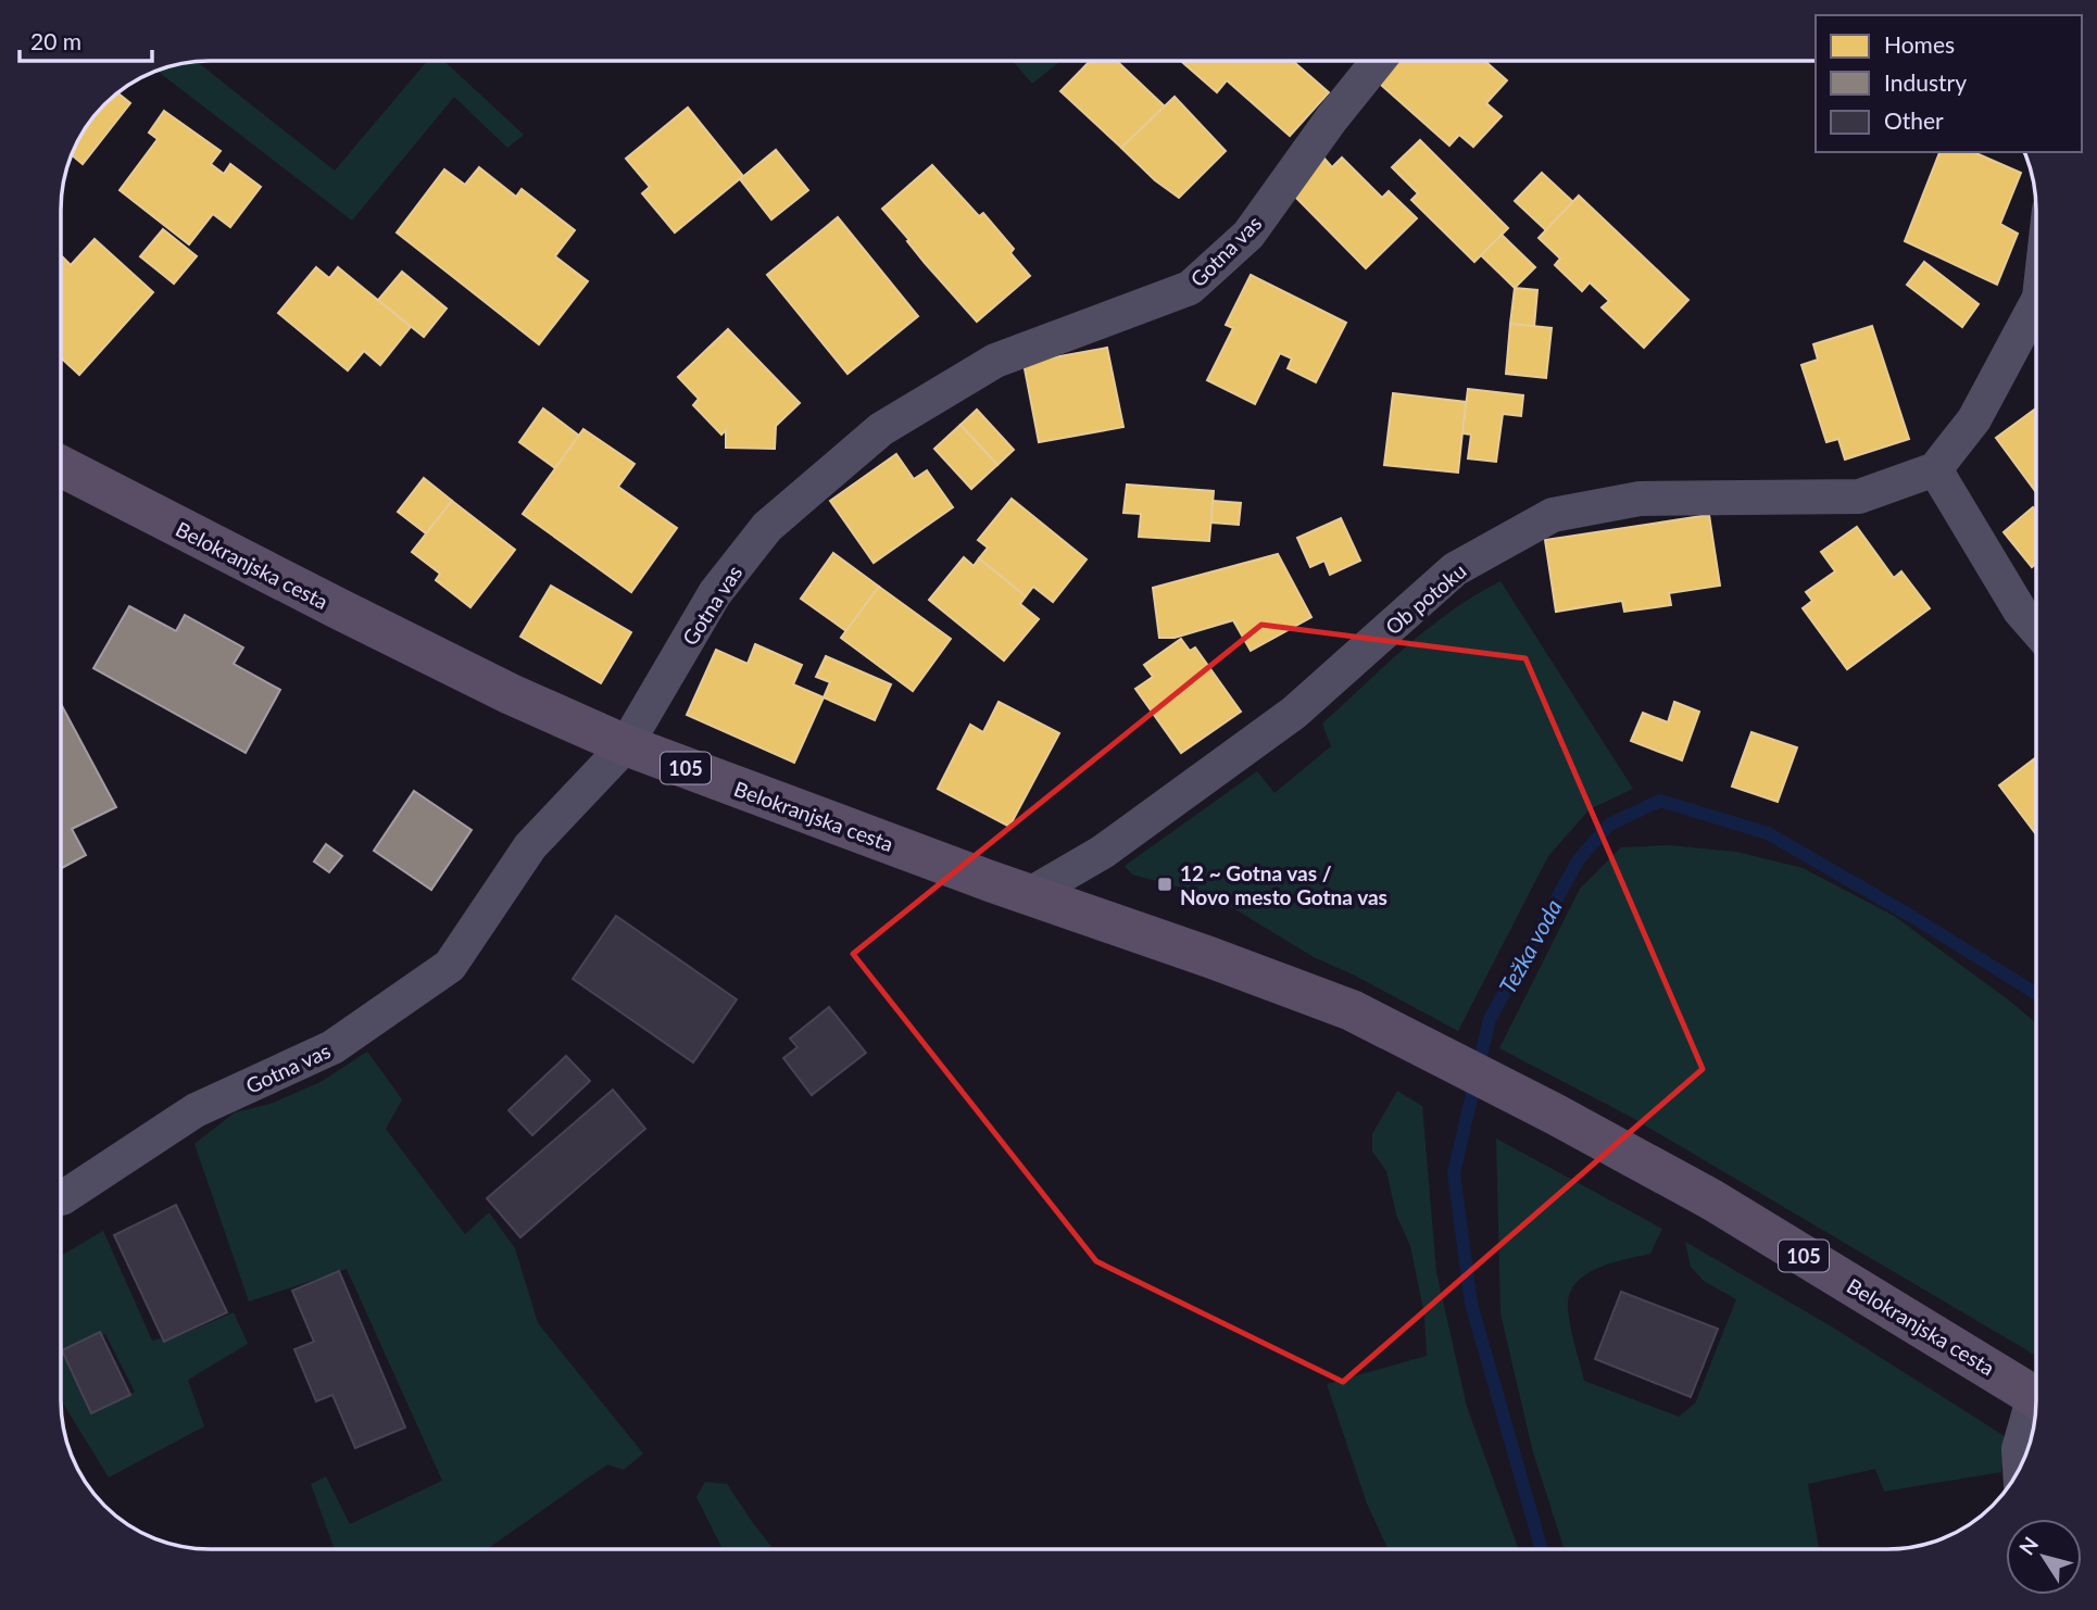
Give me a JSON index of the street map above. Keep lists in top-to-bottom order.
{
  "streets": {
    "main road": ["Belokranjska cesta", "105"],
    "street": ["Gotna vas", "Ob potoku"]
  },
  "crossings": [
    ["Gotna vas", "Belokranjska cesta"],
    ["Belokranjska cesta", "Ob potoku"]
  ],
  "water": ["Težka voda"],
  "places": {
    "transit": ["12 ~ Gotna vas / Novo mesto Gotna vas"]
  },
  "legend": ["Homes", "Industry", "Other"],
  "scale_bar": "20 m",
  "north": "top left"
}
